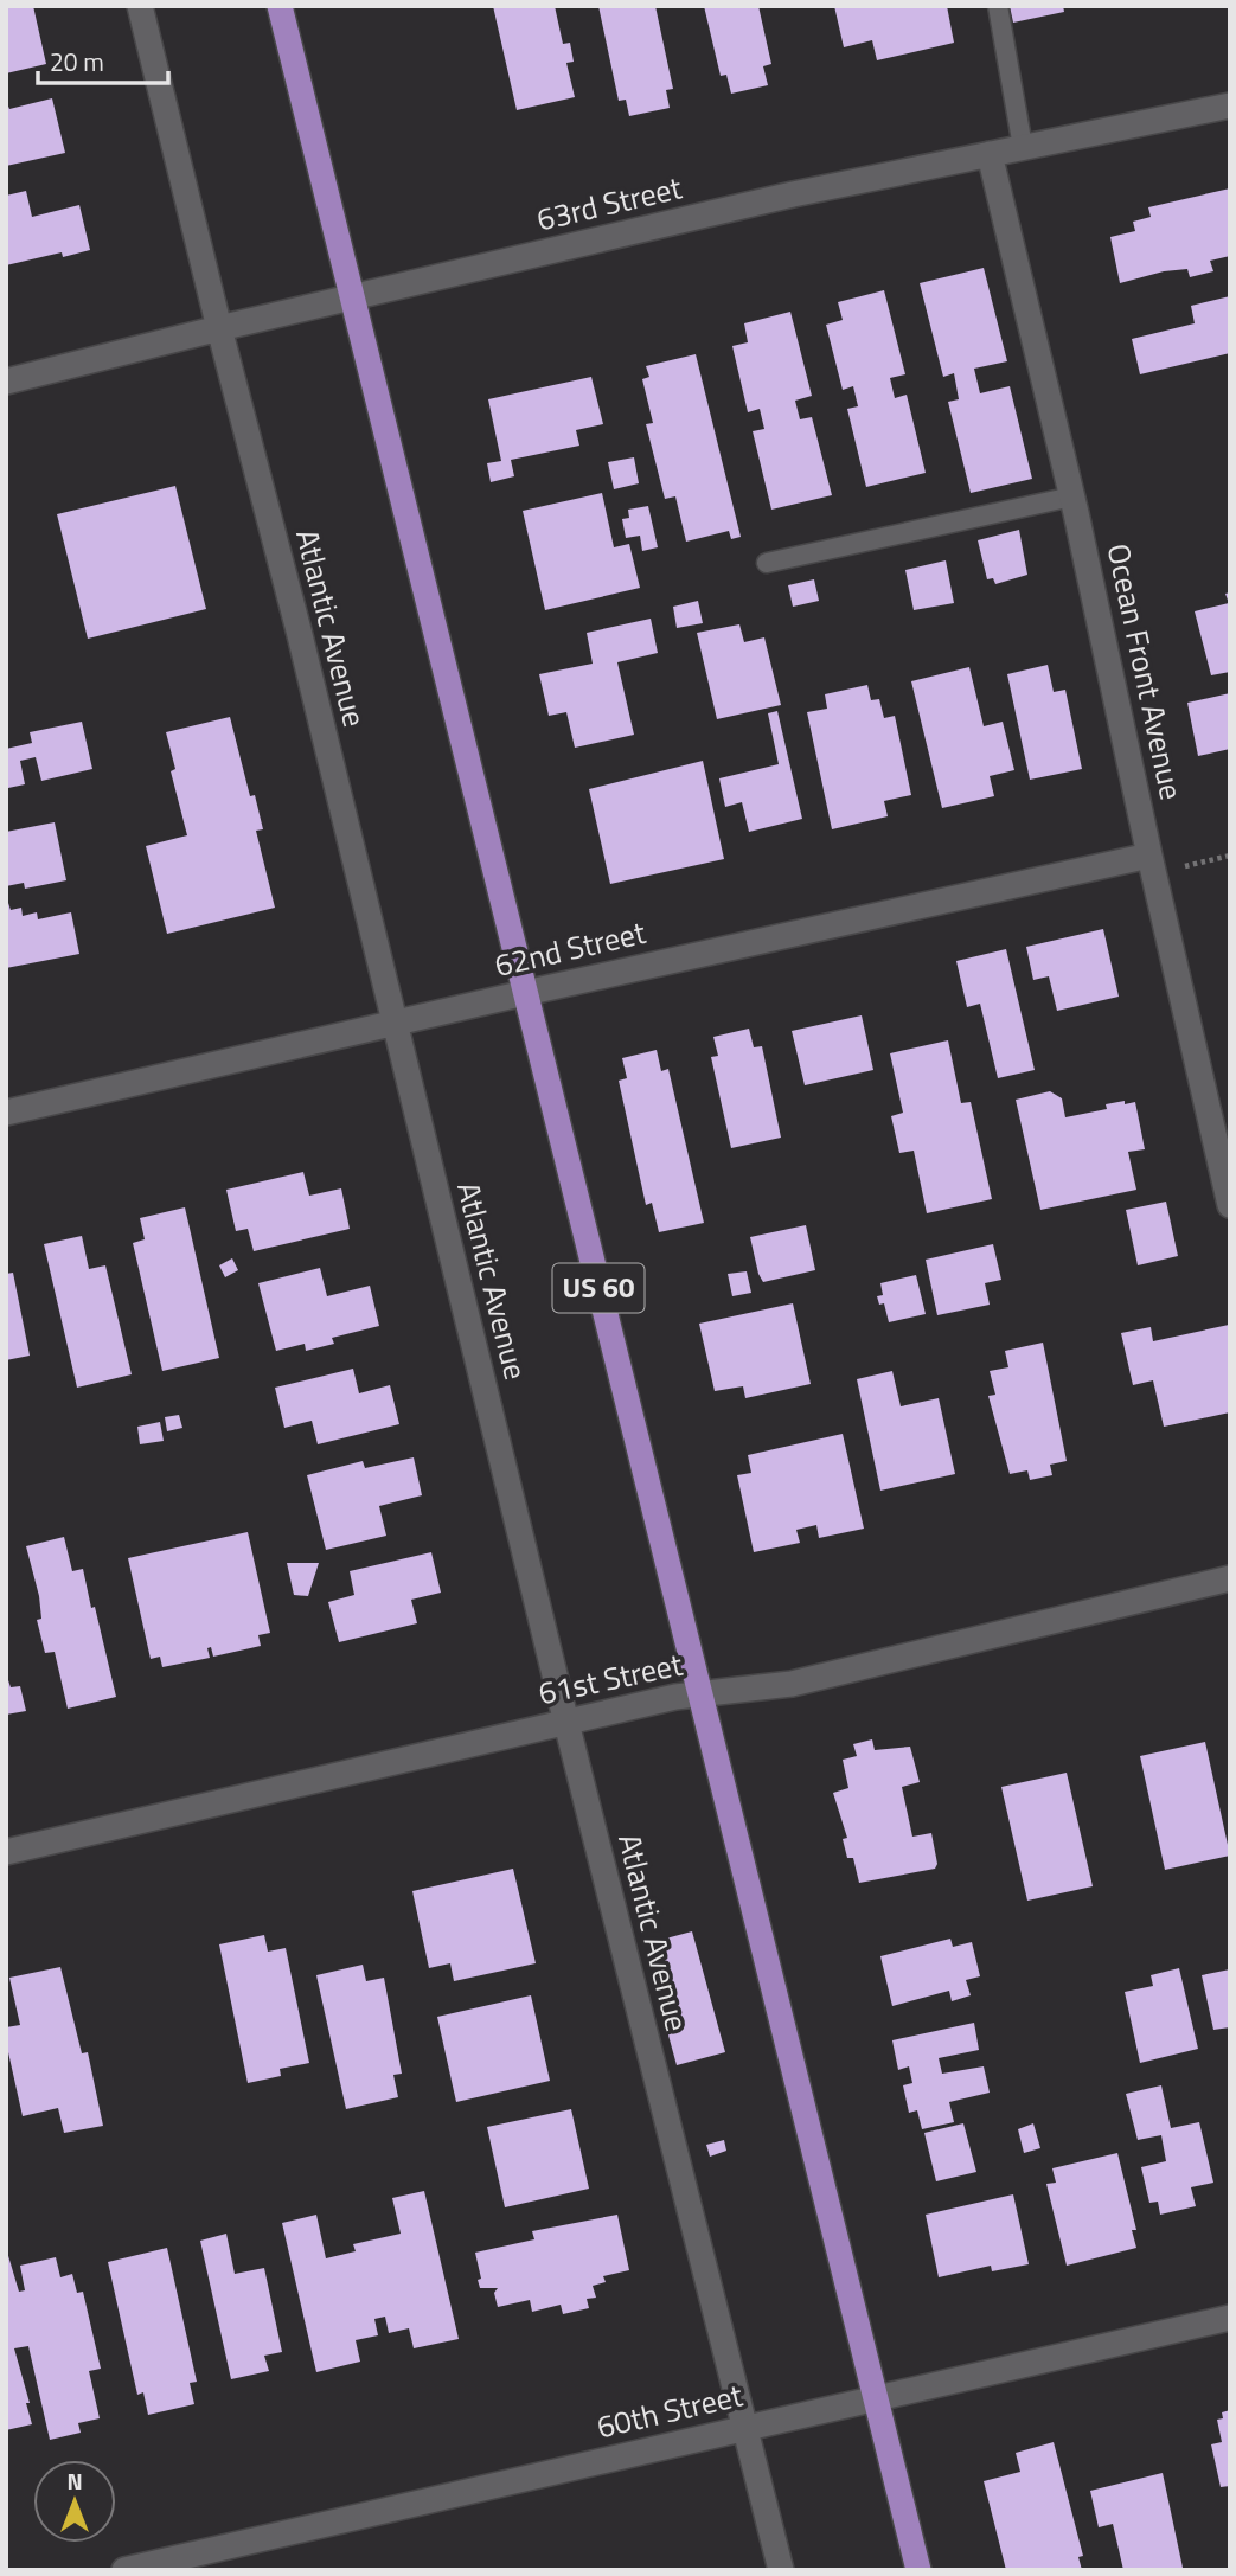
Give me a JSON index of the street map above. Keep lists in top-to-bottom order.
{
  "streets": {
    "highway": ["US 60"],
    "street": [
      "63rd Street",
      "Atlantic Avenue",
      "Ocean Front Avenue",
      "62nd Street",
      "61st Street",
      "60th Street"
    ]
  },
  "crossings": [
    ["63rd Street", "Atlantic Avenue"],
    ["63rd Street", "Ocean Front Avenue"],
    ["63rd Street", "US 60"],
    ["Atlantic Avenue", "62nd Street"],
    ["Atlantic Avenue", "61st Street"],
    ["Atlantic Avenue", "60th Street"],
    ["Ocean Front Avenue", "62nd Street"],
    ["62nd Street", "US 60"],
    ["US 60", "61st Street"],
    ["US 60", "60th Street"]
  ],
  "scale_bar": "20 m",
  "north": "top"
}
